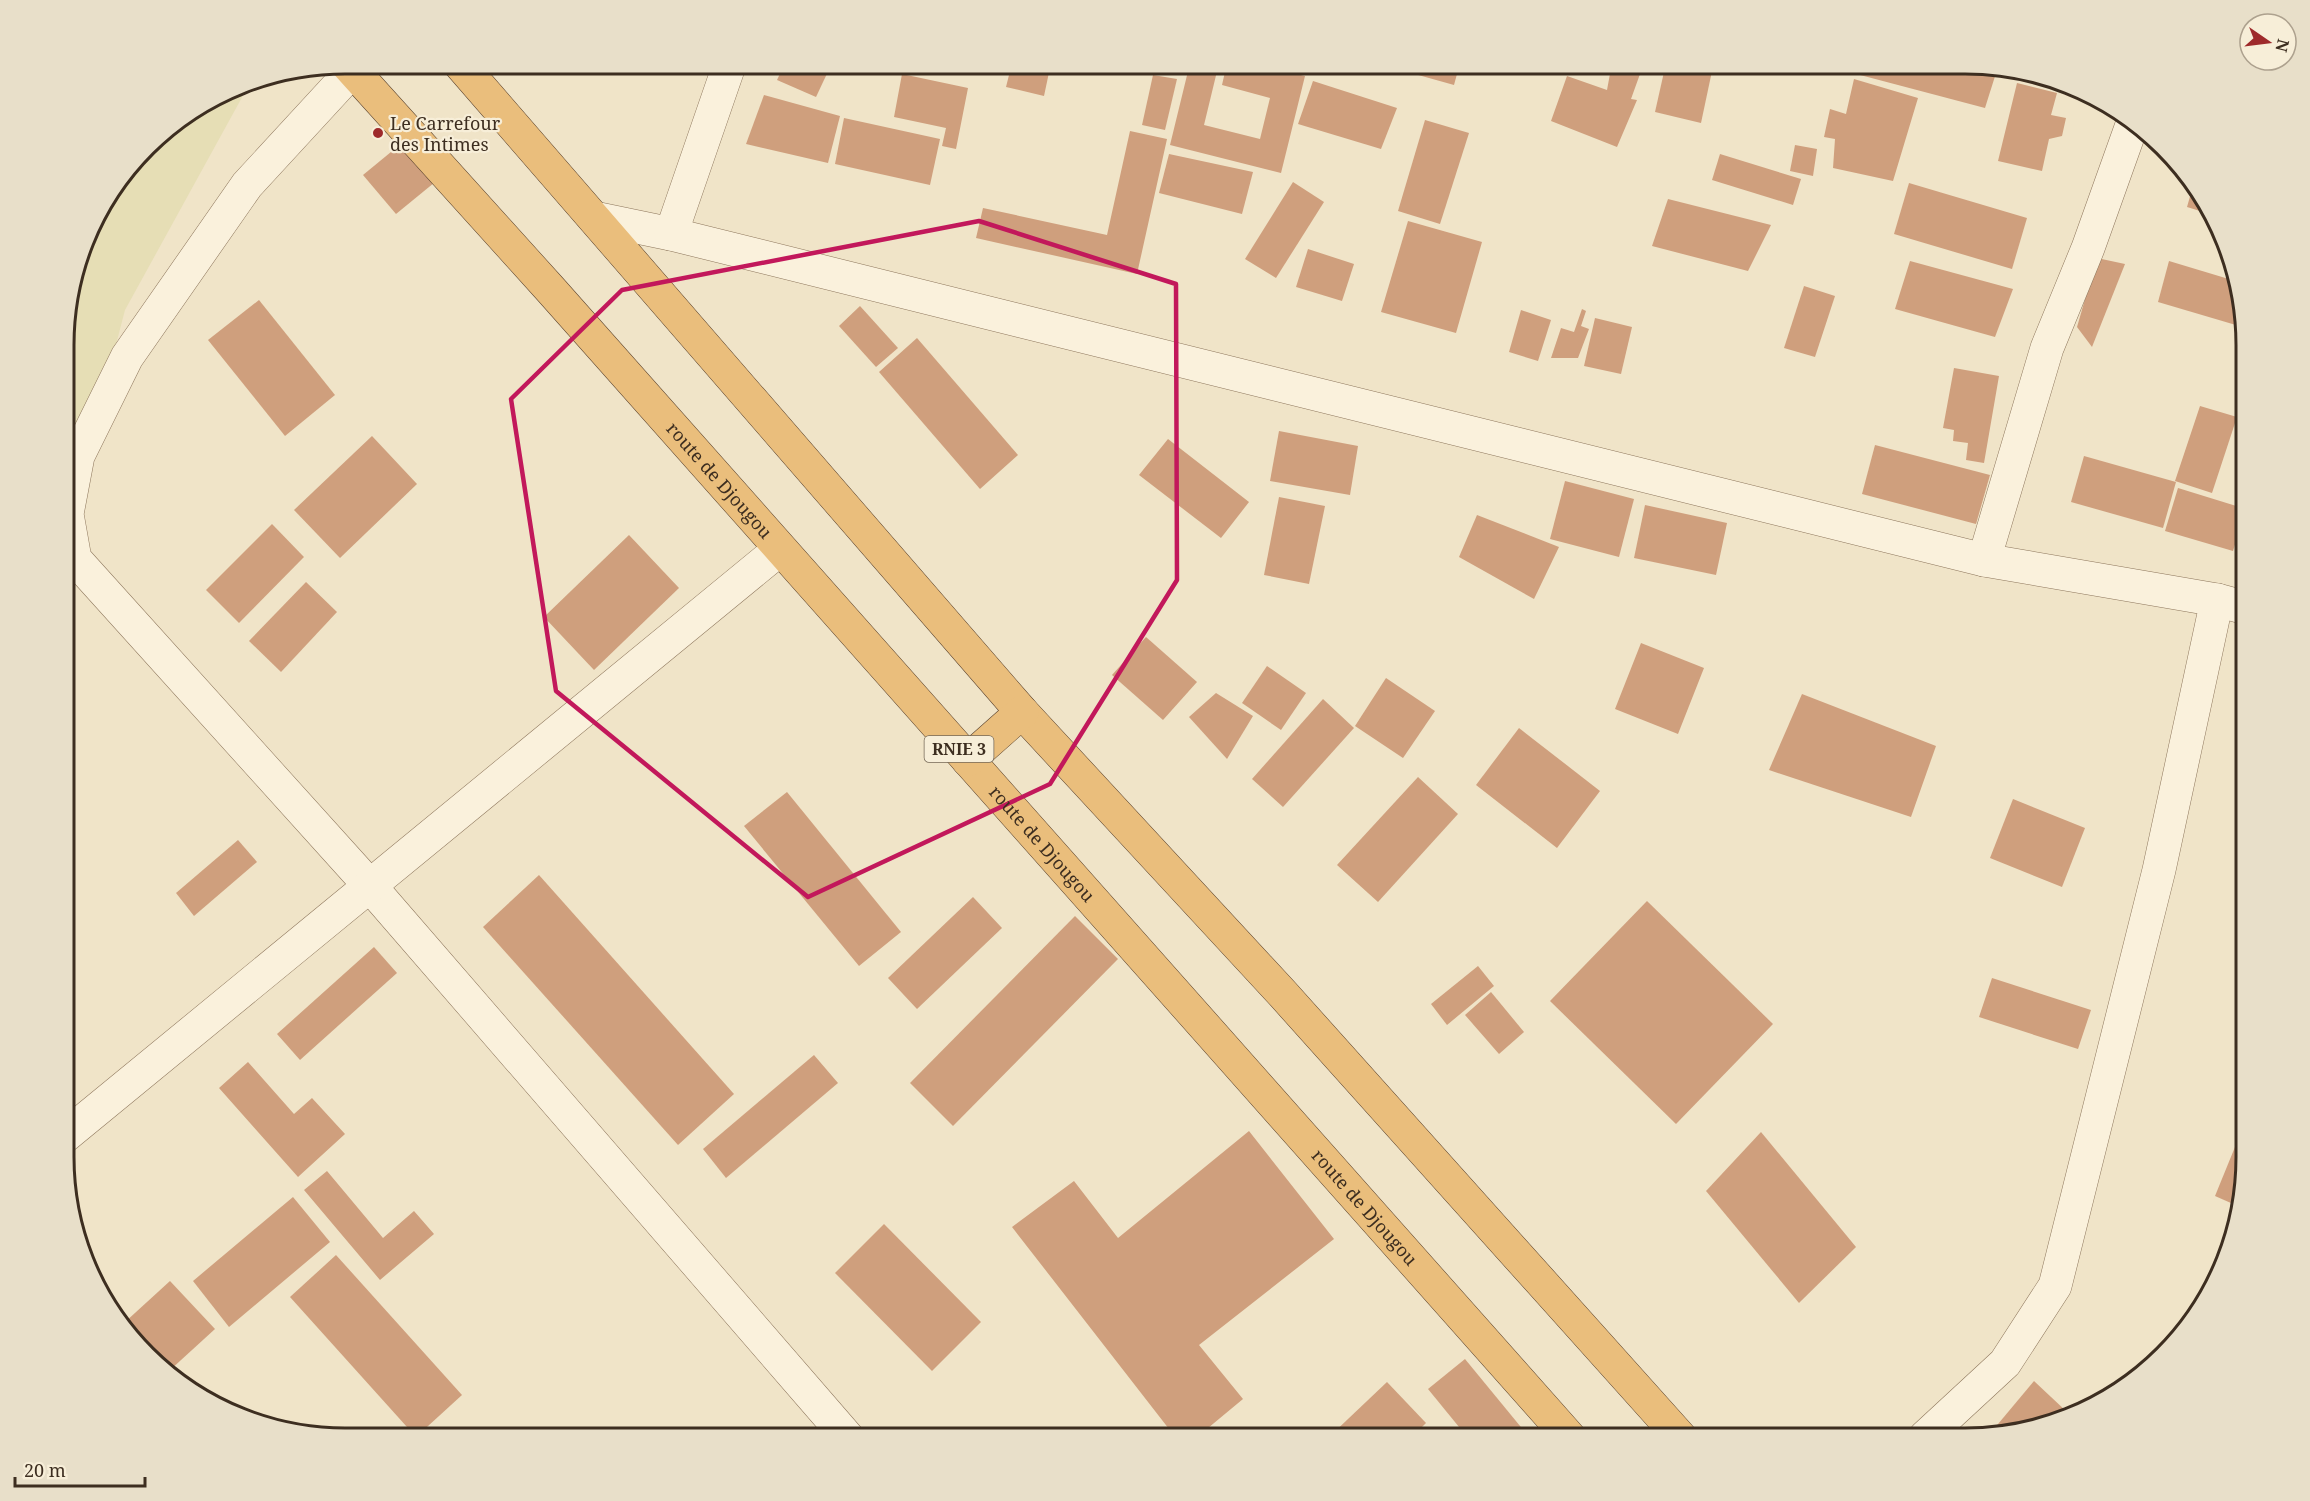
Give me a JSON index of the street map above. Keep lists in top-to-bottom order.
{
  "streets": {
    "highway": ["route de Djougou", "RNIE 3"]
  },
  "places": ["Le Carrefour des Intimes"],
  "scale_bar": "20 m",
  "north": "right"
}
